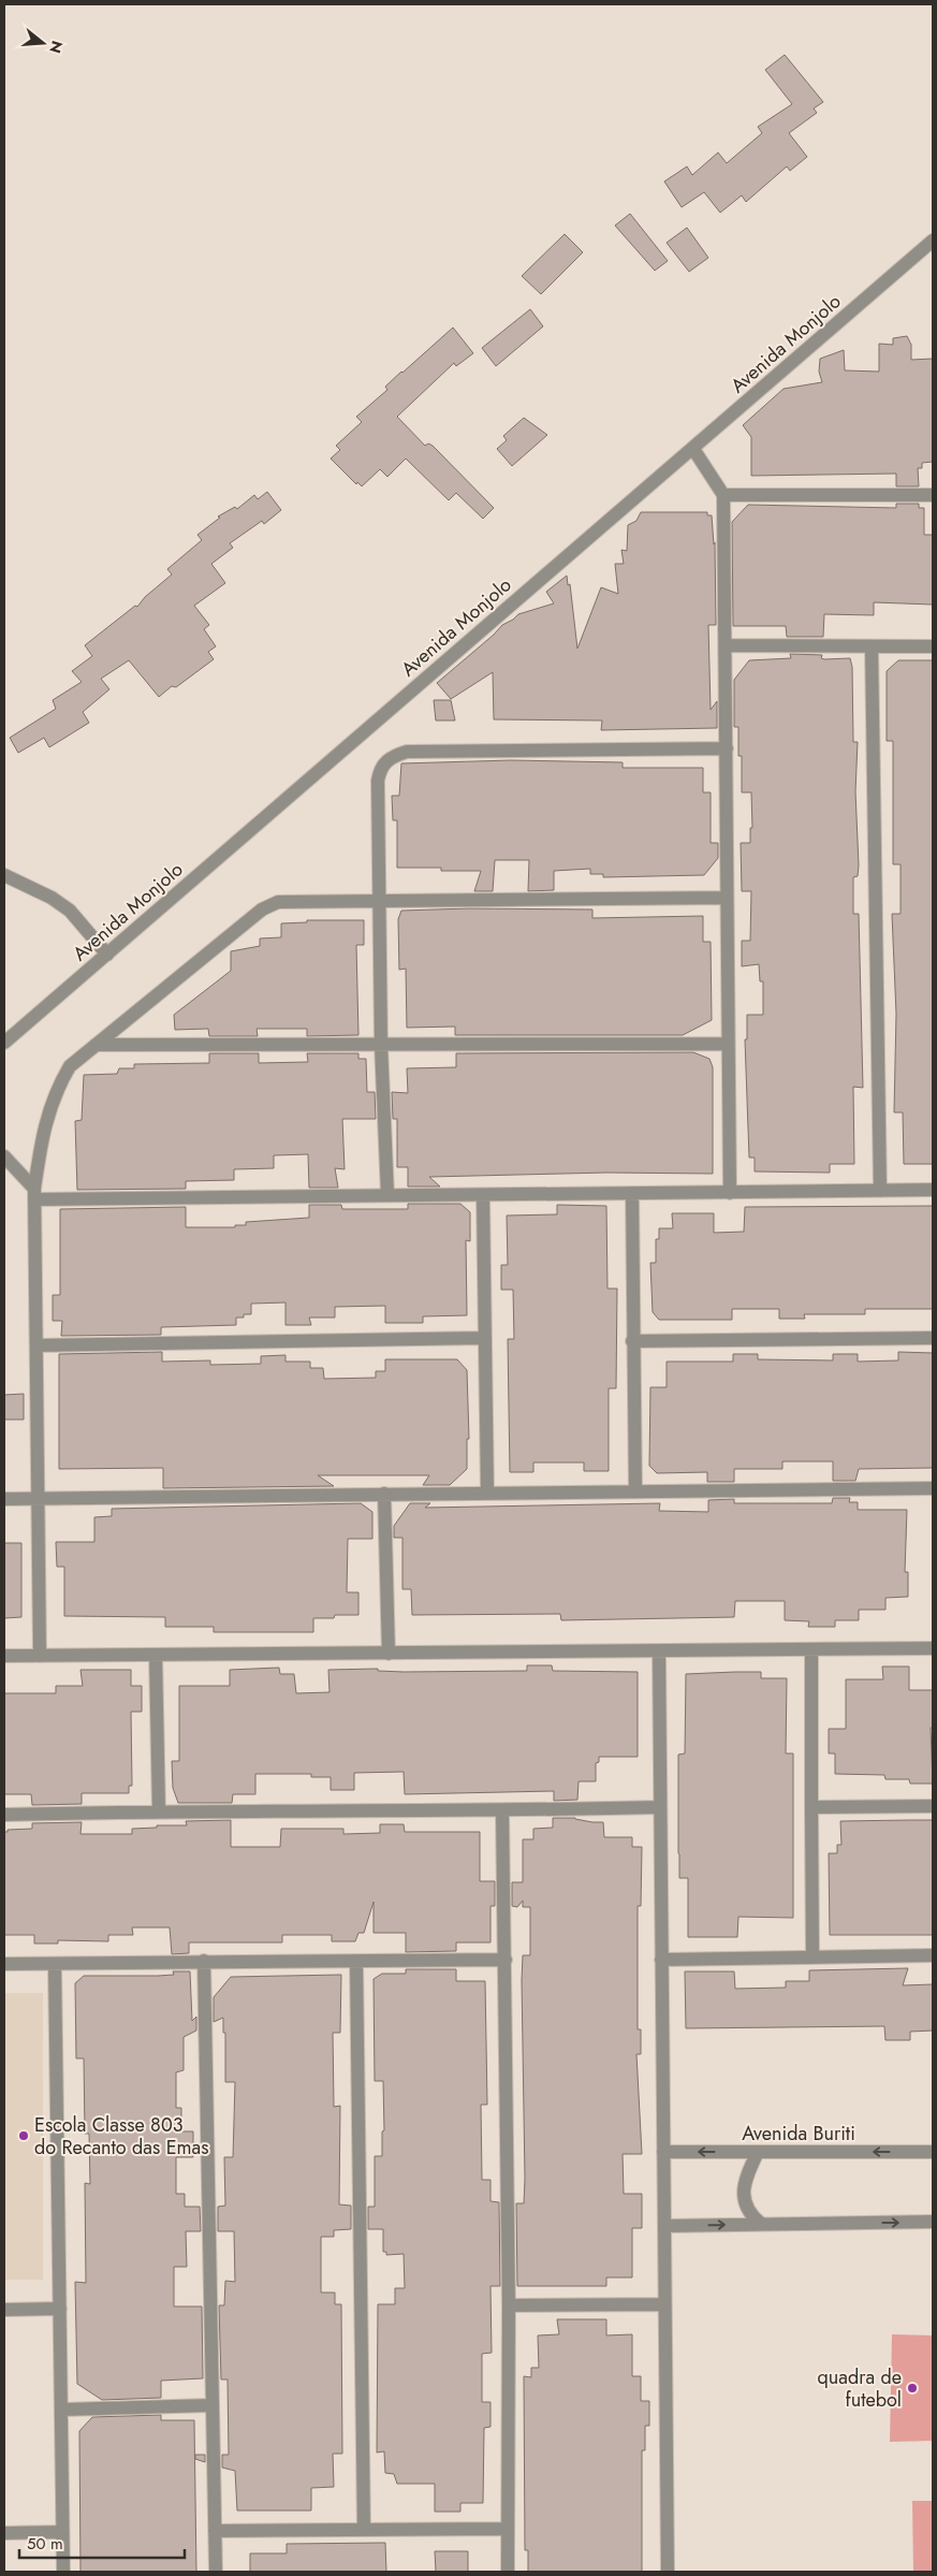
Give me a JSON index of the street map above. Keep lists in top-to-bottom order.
{
  "streets": {
    "street": ["Avenida Monjolo", "Avenida Buriti"]
  },
  "places": ["Escola Classe 803 do Recanto das Emas", "quadra de futebol"],
  "scale_bar": "50 m",
  "north": "right"
}
